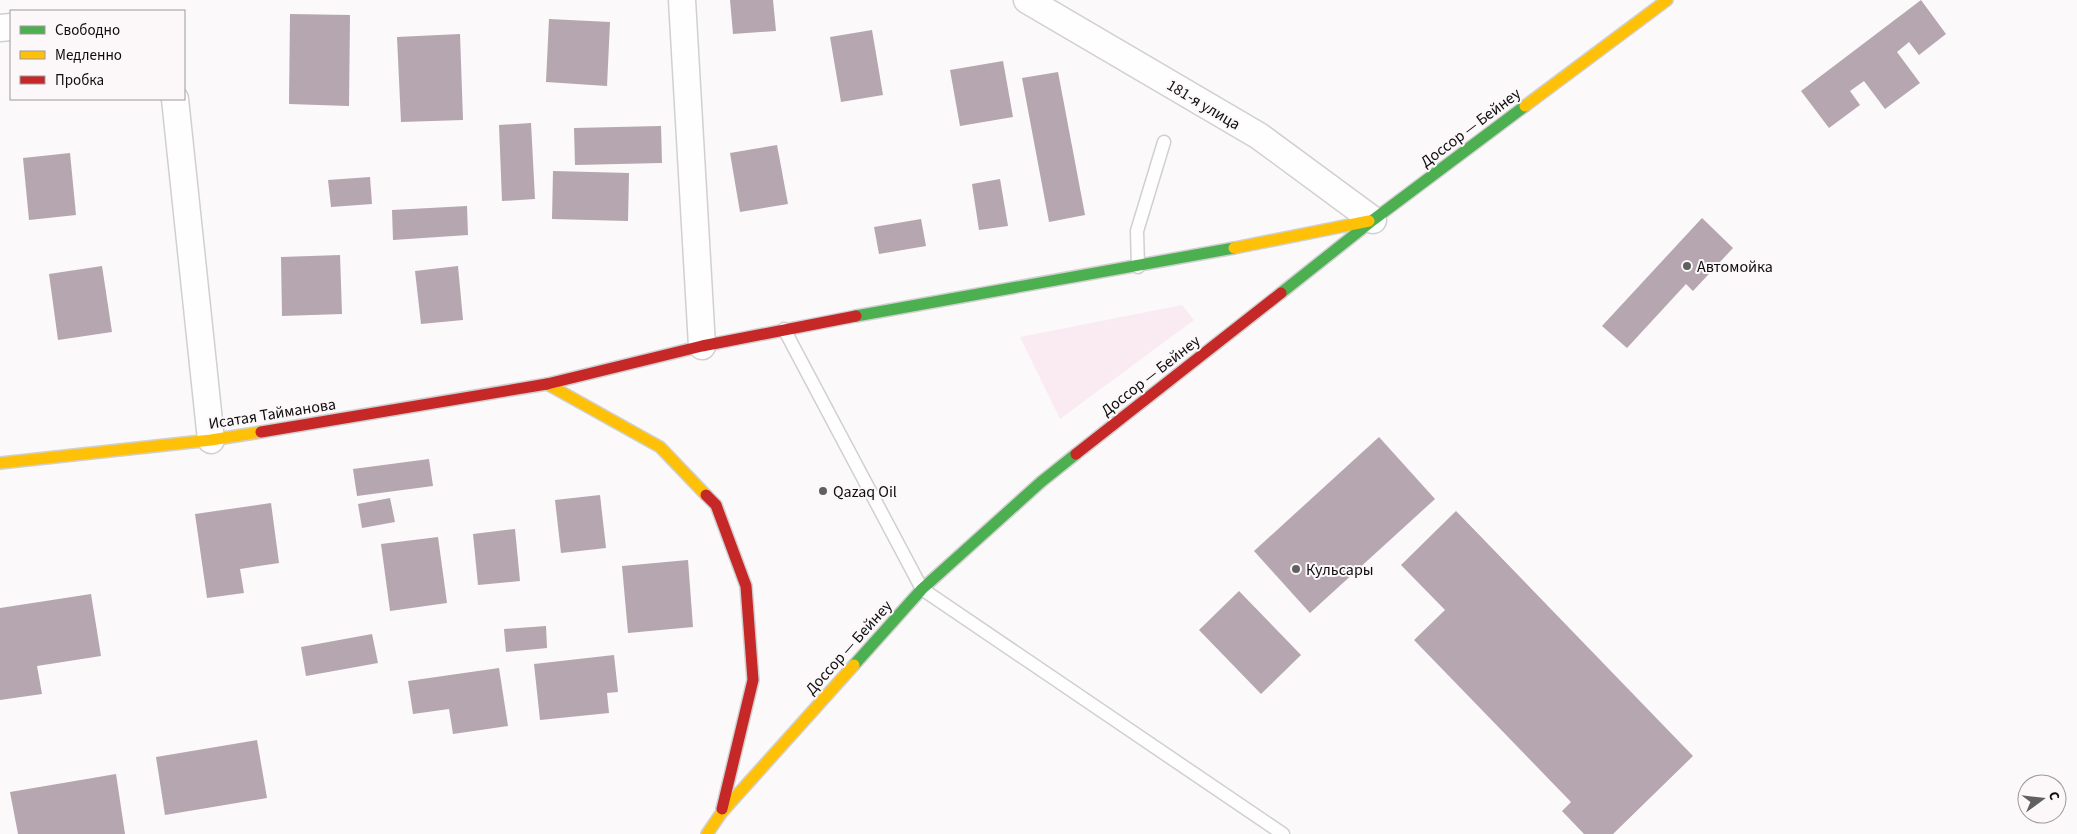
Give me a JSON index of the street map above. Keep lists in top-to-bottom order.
{
  "streets": {
    "main road": ["Доссор — Бейнеу", "Исатая Тайманова"],
    "street": ["181-я улица"]
  },
  "crossings": [
    ["181-я улица", "Доссор — Бейнеу"],
    ["181-я улица", "Исатая Тайманова"],
    ["Доссор — Бейнеу", "Исатая Тайманова"]
  ],
  "places": ["Автомойка", "Qazaq Oil", "Кульсары"],
  "legend": ["Свободно", "Медленно", "Пробка"],
  "north": "right"
}
